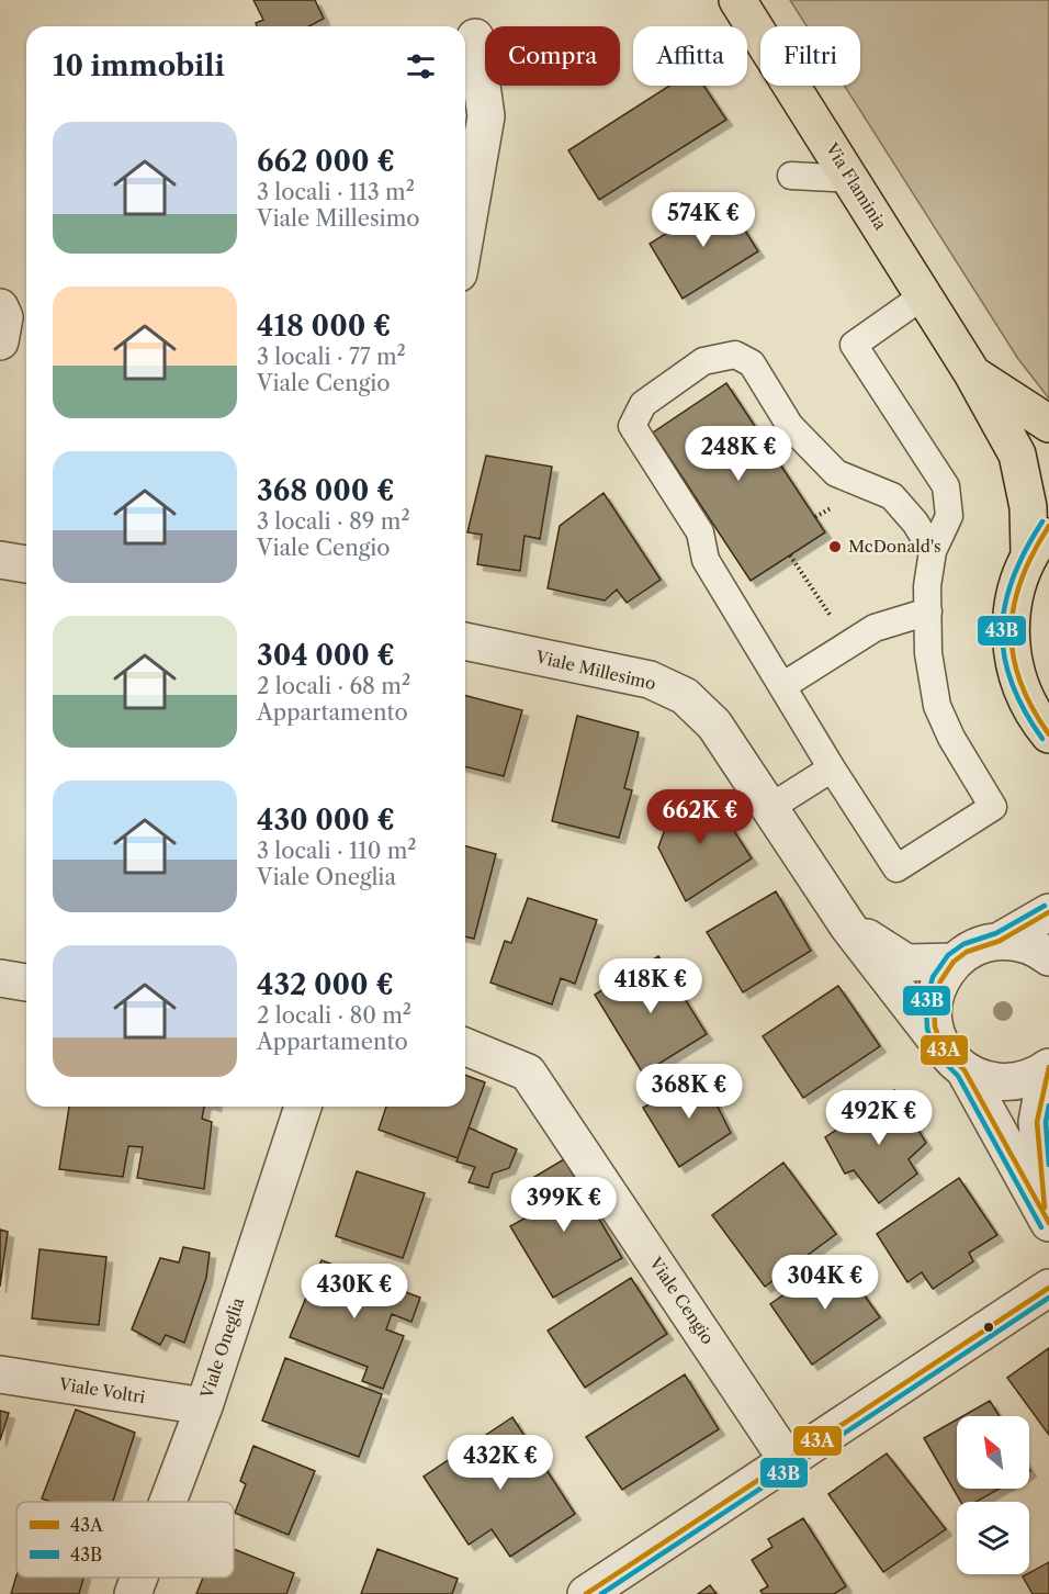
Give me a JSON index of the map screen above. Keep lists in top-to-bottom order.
{
  "streets": {
    "main road": ["Via Flaminia"],
    "street": [
      "Viale Millesimo",
      "Viale Cengio",
      "Viale Oneglia",
      "Viale Voltri"
    ]
  },
  "crossings": [
    ["Viale Oneglia", "Viale Voltri"]
  ],
  "places": ["McDonald's"],
  "lines": ["transit line 43B", "transit line 43A"],
  "legend": ["43A", "43B"],
  "north": "top left",
  "page": {
    "chip": ["Compra", "Affitta", "Filtri"],
    "heading": "10 immobili",
    "list": [
      {
        "name": "662 000 €",
        "note": "3 locali · 113 m² · Viale Millesimo"
      },
      {
        "name": "418 000 €",
        "note": "3 locali · 77 m² · Viale Cengio"
      },
      {
        "name": "368 000 €",
        "note": "3 locali · 89 m² · Viale Cengio"
      },
      {
        "name": "304 000 €",
        "note": "2 locali · 68 m² · Appartamento"
      },
      {
        "name": "430 000 €",
        "note": "3 locali · 110 m² · Viale Oneglia"
      },
      {
        "name": "432 000 €",
        "note": "2 locali · 80 m² · Appartamento"
      }
    ],
    "price": [
      "574K €",
      "248K €",
      "662K €",
      "418K €",
      "368K €",
      "492K €",
      "399K €",
      "304K €",
      "430K €",
      "432K €"
    ]
  }
}
